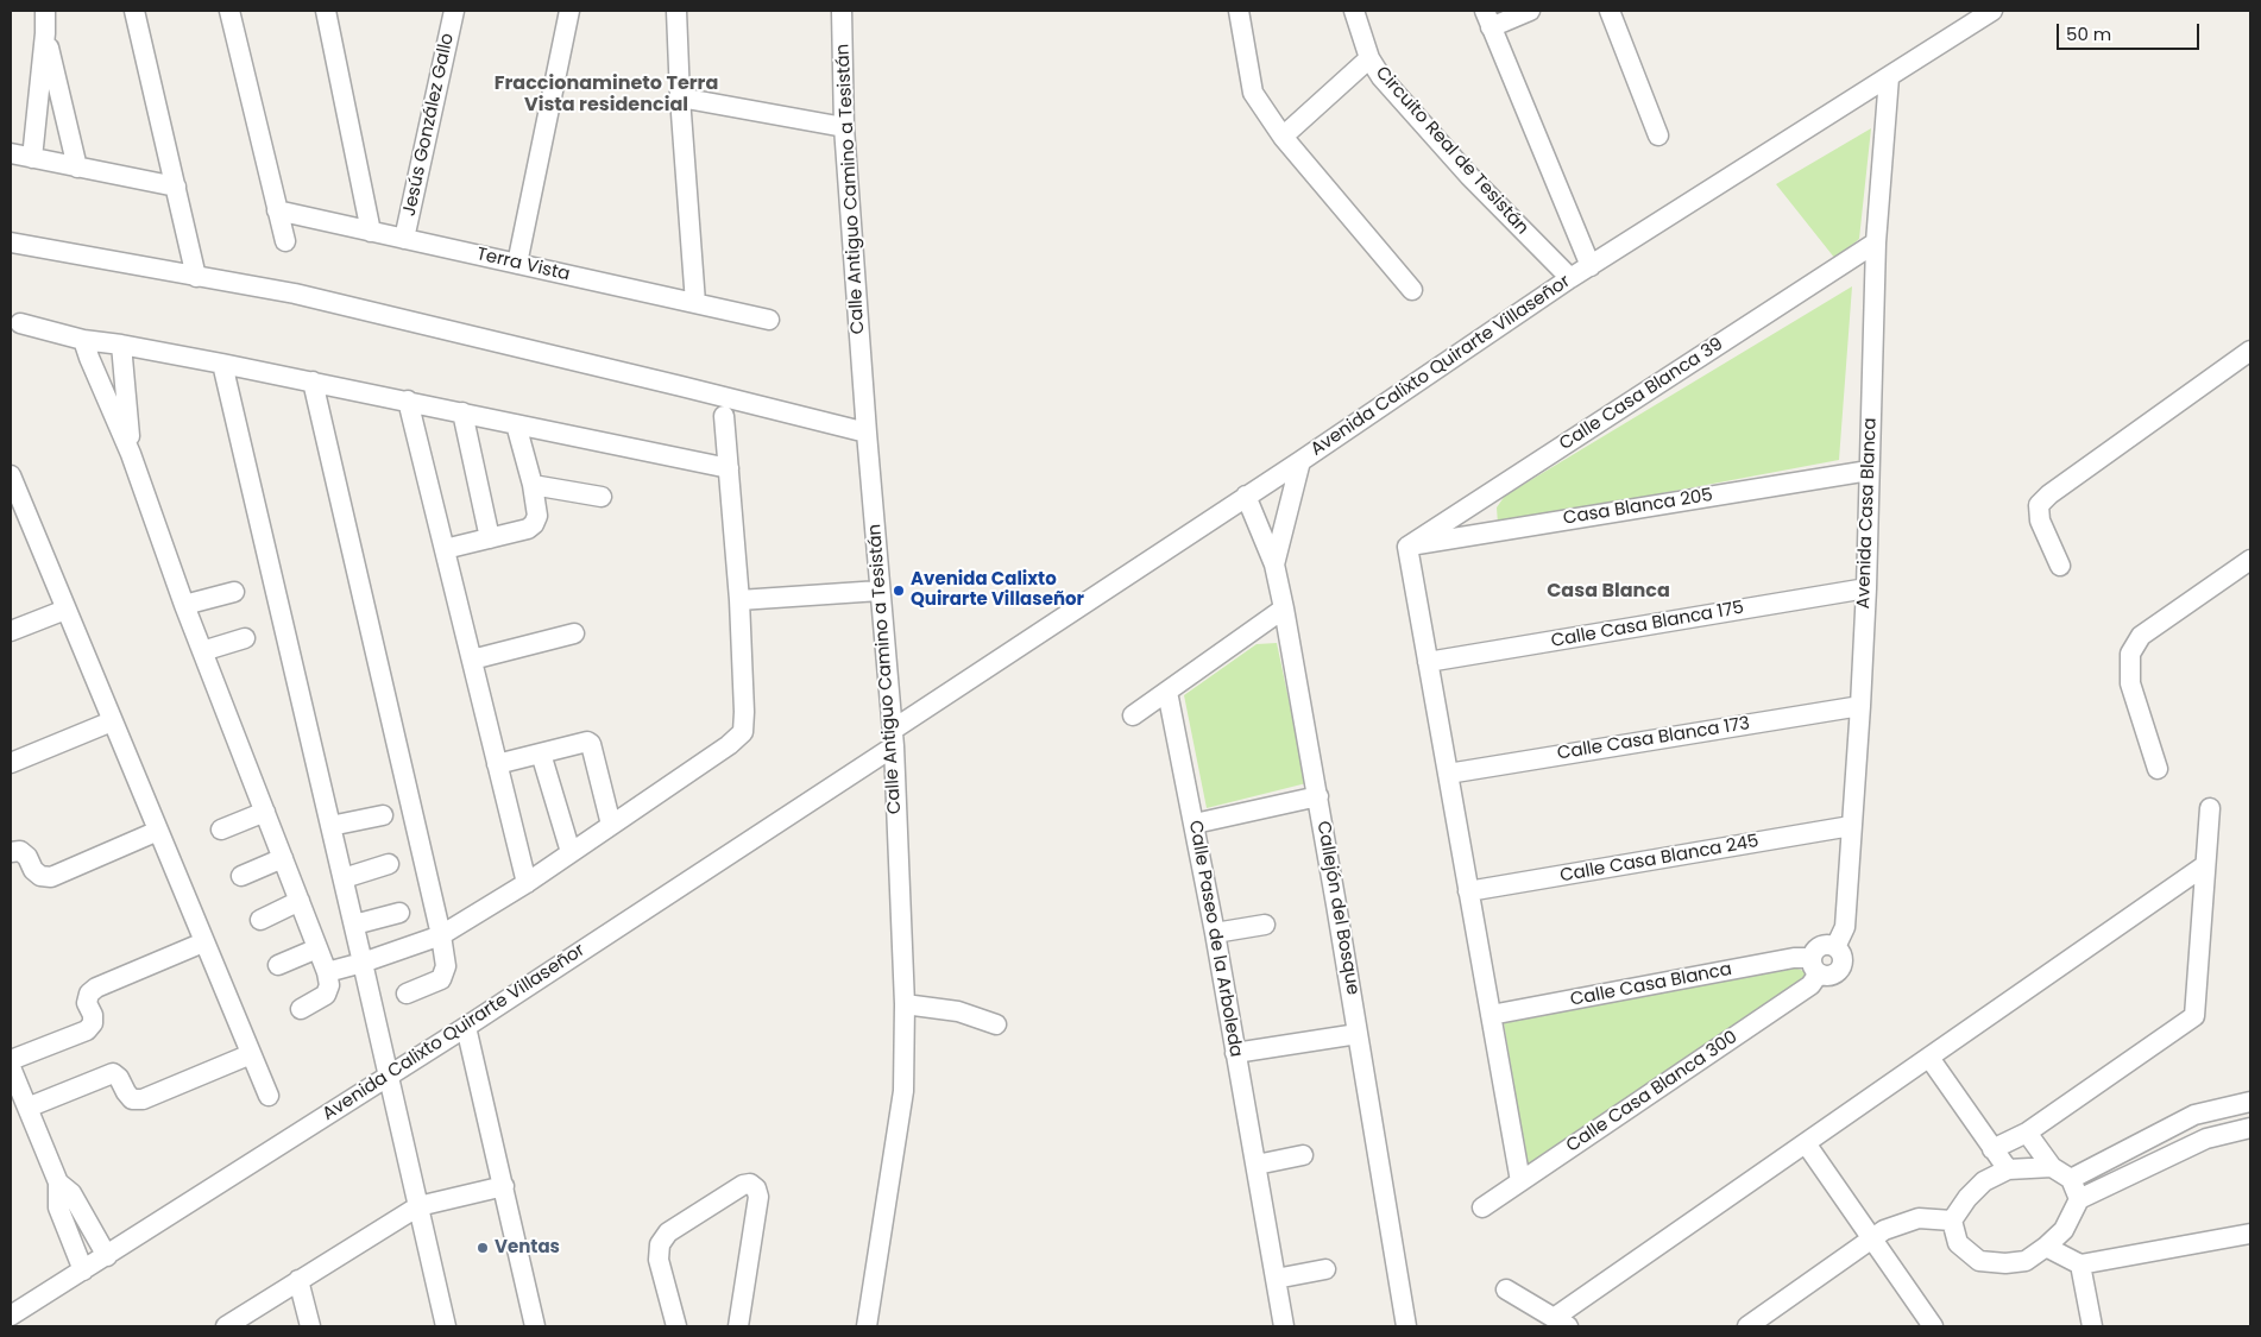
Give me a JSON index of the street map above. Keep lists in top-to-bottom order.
{
  "streets": {
    "street": [
      "Jesús González Gallo",
      "Circuito Real de Tesistán",
      "Calle Antiguo Camino a Tesistán",
      "Terra Vista",
      "Avenida Calixto Quirarte Villaseñor",
      "Calle Casa Blanca 39",
      "Casa Blanca 205",
      "Avenida Casa Blanca",
      "Calle Casa Blanca 175",
      "Calle Casa Blanca 173",
      "Calle Casa Blanca 245",
      "Callejón del Bosque",
      "Calle Paseo de la Arboleda",
      "Calle Casa Blanca",
      "Calle Casa Blanca 300"
    ]
  },
  "crossings": [
    ["Jesús González Gallo", "Terra Vista"],
    ["Circuito Real de Tesistán", "Avenida Calixto Quirarte Villaseñor"],
    ["Calle Antiguo Camino a Tesistán", "Avenida Calixto Quirarte Villaseñor"],
    ["Avenida Calixto Quirarte Villaseñor", "Avenida Casa Blanca"],
    ["Avenida Calixto Quirarte Villaseñor", "Callejón del Bosque"],
    ["Calle Casa Blanca 39", "Casa Blanca 205"],
    ["Calle Casa Blanca 39", "Avenida Casa Blanca"],
    ["Casa Blanca 205", "Avenida Casa Blanca"],
    ["Avenida Casa Blanca", "Calle Casa Blanca 175"],
    ["Avenida Casa Blanca", "Calle Casa Blanca 173"],
    ["Avenida Casa Blanca", "Calle Casa Blanca 245"],
    ["Avenida Casa Blanca", "Calle Casa Blanca"],
    ["Avenida Casa Blanca", "Calle Casa Blanca 300"],
    ["Calle Casa Blanca", "Calle Casa Blanca 300"]
  ],
  "districts": ["Fraccionamineto Terra Vista residencial", "Casa Blanca"],
  "places": ["Avenida Calixto Quirarte Villaseñor", "Ventas"],
  "scale_bar": "50 m"
}
